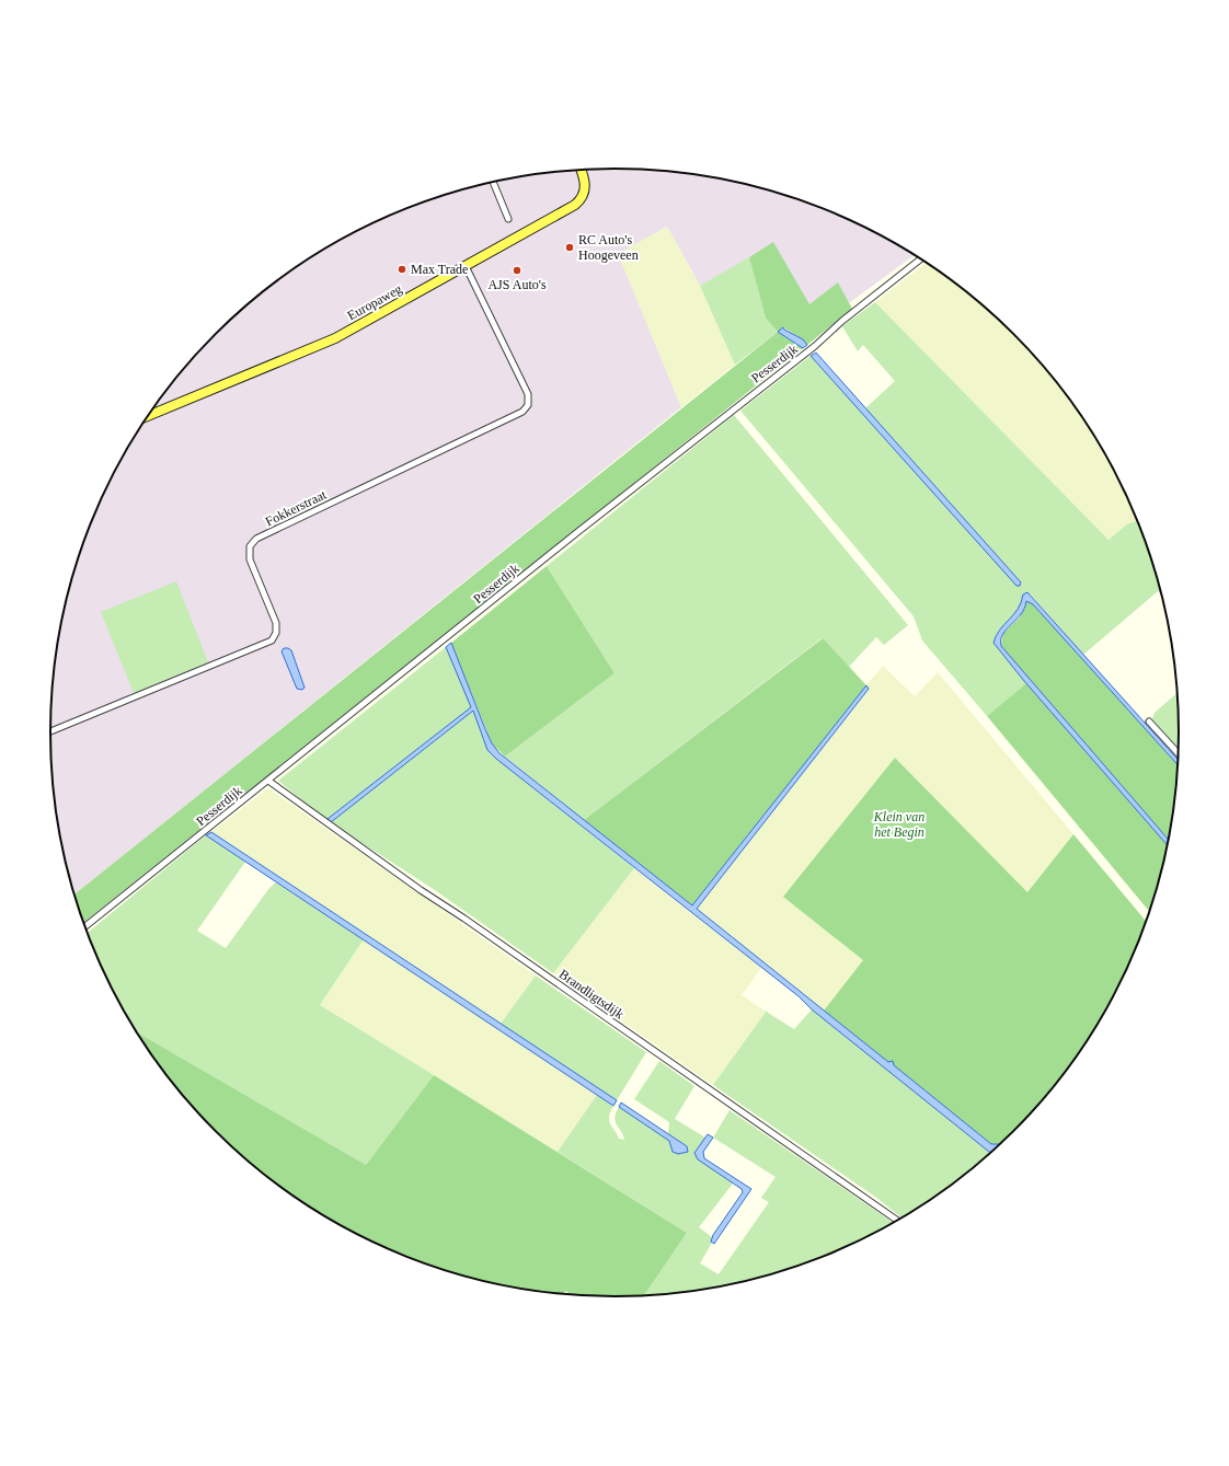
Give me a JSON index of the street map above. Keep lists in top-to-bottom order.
{
  "streets": {
    "main road": ["Europaweg"],
    "street": ["Pesserdijk", "Fokkerstraat", "Brandligtsdijk"]
  },
  "crossings": [
    ["Europaweg", "Fokkerstraat"],
    ["Pesserdijk", "Brandligtsdijk"]
  ],
  "parks": ["Klein van het Begin"],
  "places": ["RC Auto's Hoogeveen", "Max Trade", "AJS Auto's"]
}
